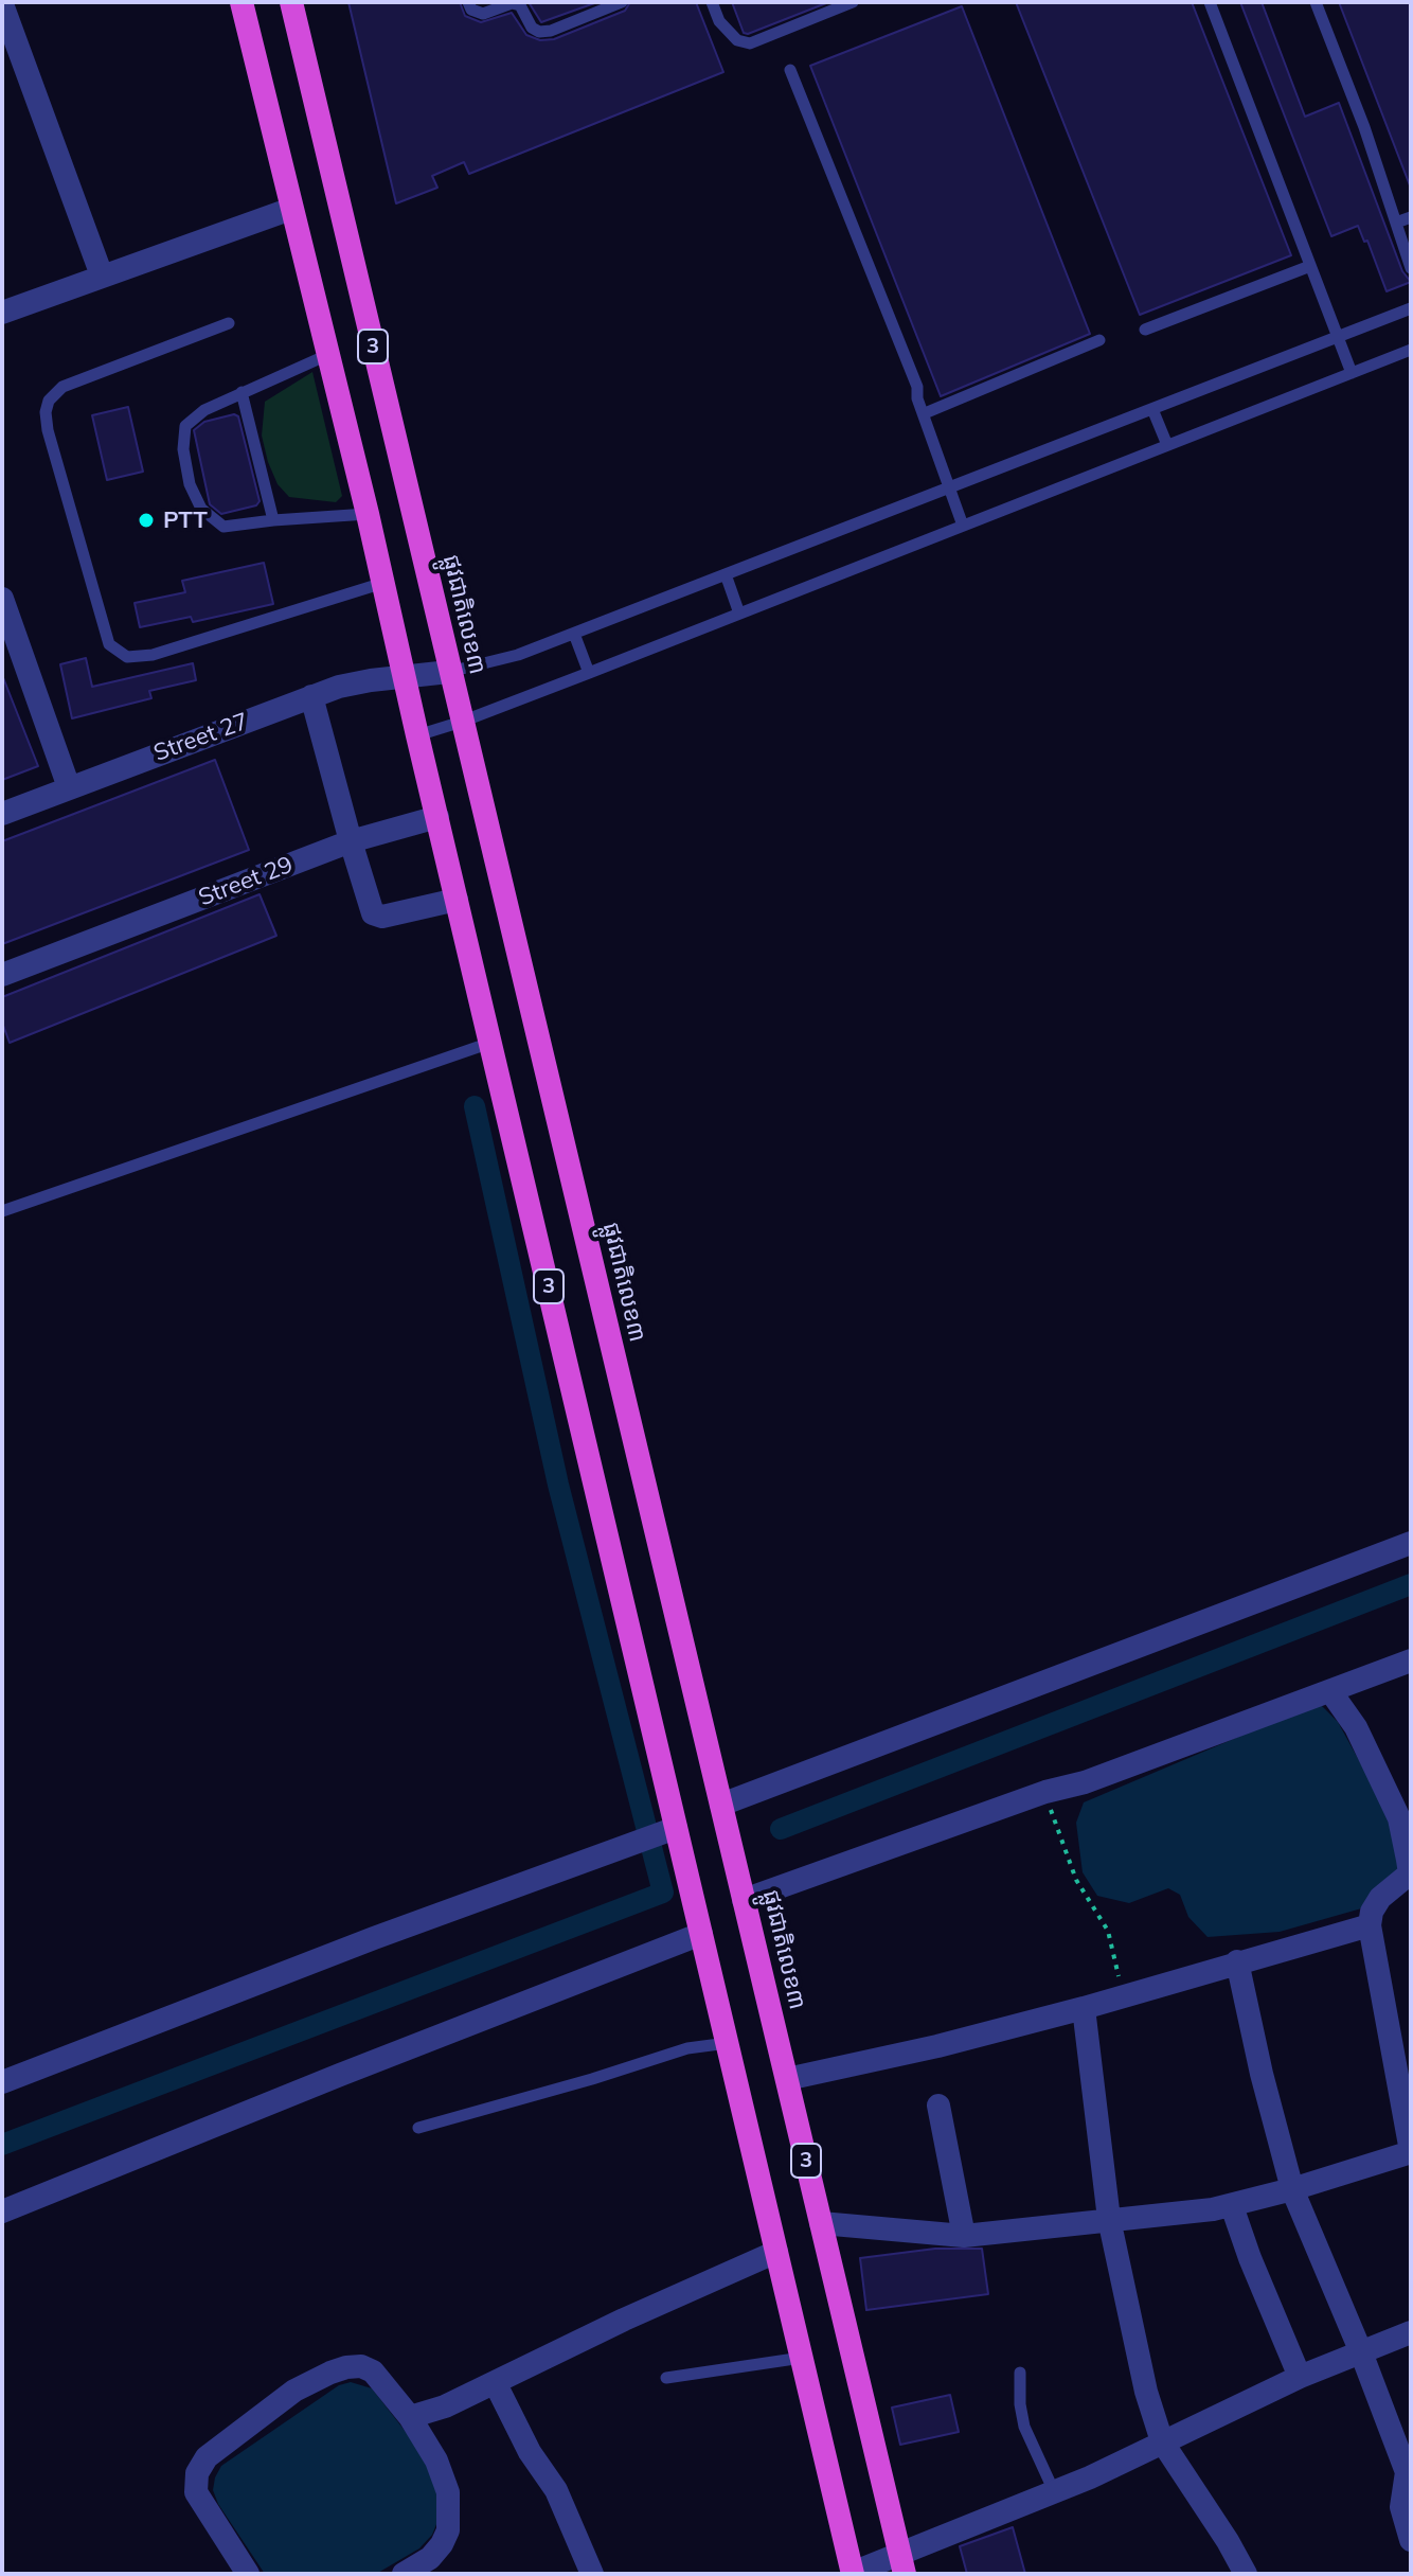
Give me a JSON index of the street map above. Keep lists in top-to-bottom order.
{
  "streets": {
    "highway": ["3", "ផ្លូវជាតិលេខ៣"],
    "street": ["Street 27", "Street 29"]
  },
  "crossings": [
    ["3", "Street 27"],
    ["3", "Street 29"],
    ["ផ្លូវជាតិលេខ៣", "Street 27"]
  ],
  "places": ["PTT"]
}
